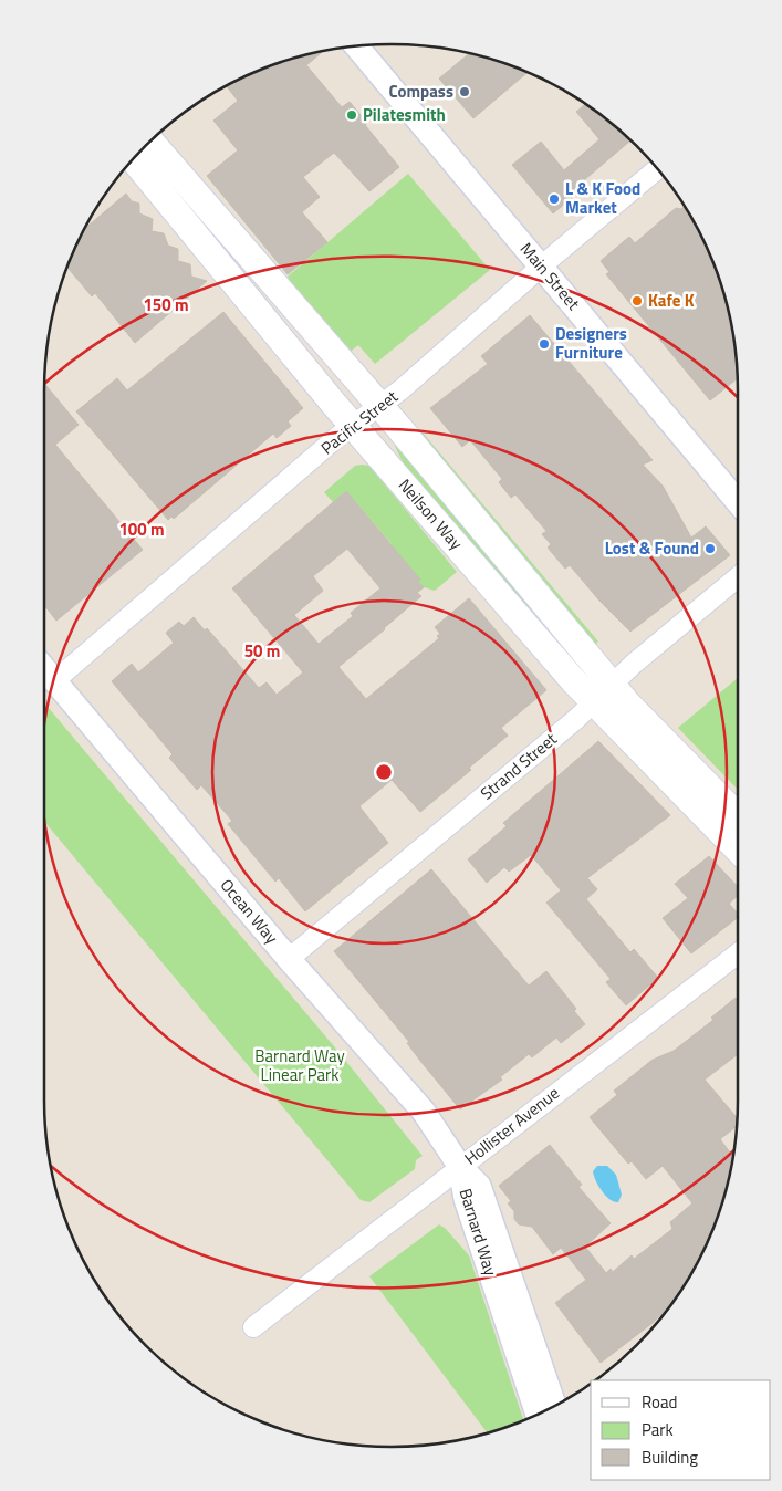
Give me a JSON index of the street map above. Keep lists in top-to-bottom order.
{
  "streets": {
    "main road": ["Neilson Way"],
    "street": [
      "Main Street",
      "Pacific Street",
      "Strand Street",
      "Ocean Way",
      "Hollister Avenue",
      "Barnard Way"
    ]
  },
  "crossings": [
    ["Main Street", "Pacific Street"],
    ["Pacific Street", "Neilson Way"],
    ["Pacific Street", "Ocean Way"],
    ["Neilson Way", "Strand Street"],
    ["Strand Street", "Ocean Way"],
    ["Ocean Way", "Hollister Avenue"],
    ["Ocean Way", "Barnard Way"],
    ["Hollister Avenue", "Barnard Way"]
  ],
  "parks": ["Barnard Way Linear Park"],
  "places": [
    "Compass",
    "Pilatesmith",
    "L & K Food Market",
    "Kafe K",
    "Designers Furniture",
    "Lost & Found"
  ],
  "legend": ["Road", "Park", "Building"],
  "rings": ["150 m", "100 m", "50 m"]
}
